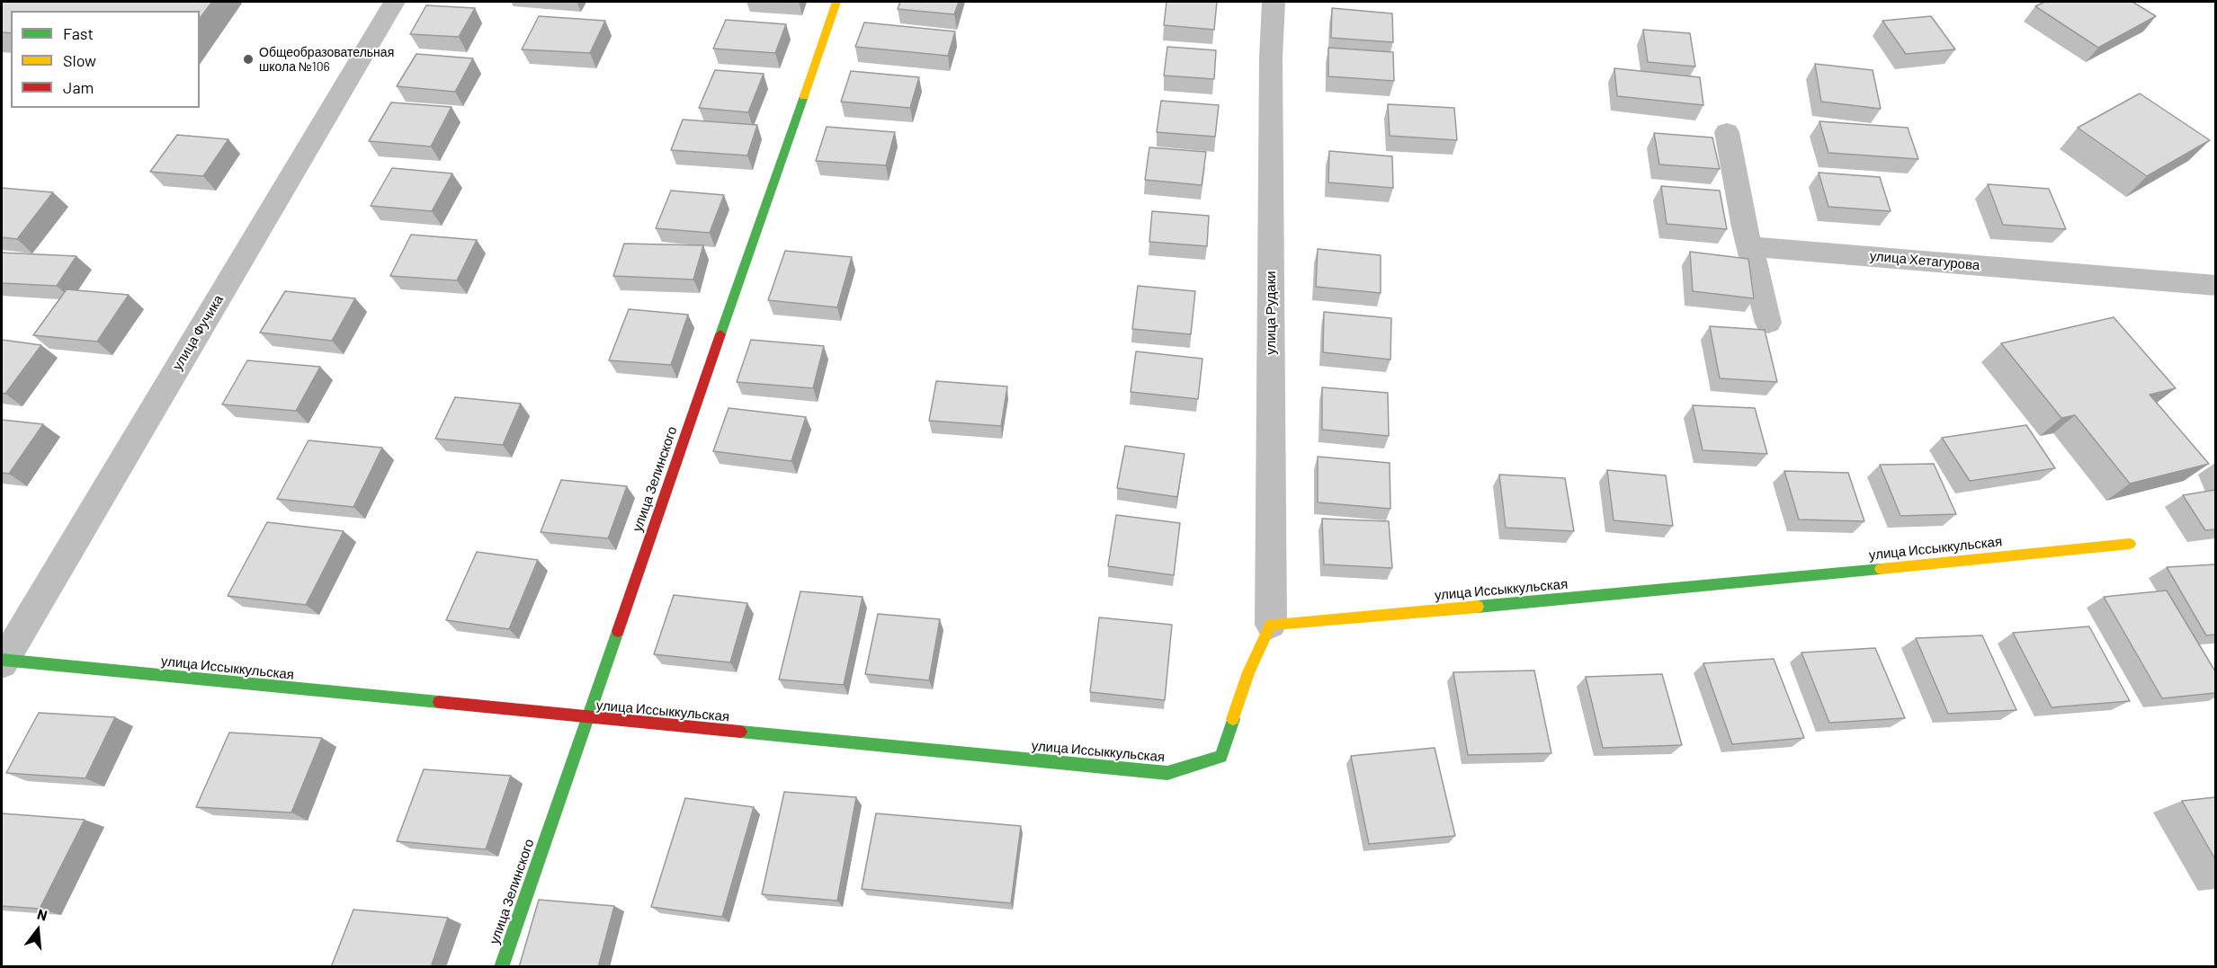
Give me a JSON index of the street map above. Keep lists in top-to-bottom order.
{
  "streets": {
    "street": [
      "улица Хетагурова",
      "улица Рудаки",
      "улица Фучика",
      "улица Зелинского",
      "улица Иссыккульская"
    ]
  },
  "crossings": [
    ["улица Рудаки", "улица Иссыккульская"],
    ["улица Фучика", "улица Иссыккульская"],
    ["улица Зелинского", "улица Иссыккульская"]
  ],
  "places": ["Общеобразовательная школа №106"],
  "legend": ["Fast", "Slow", "Jam"],
  "north": "top"
}
